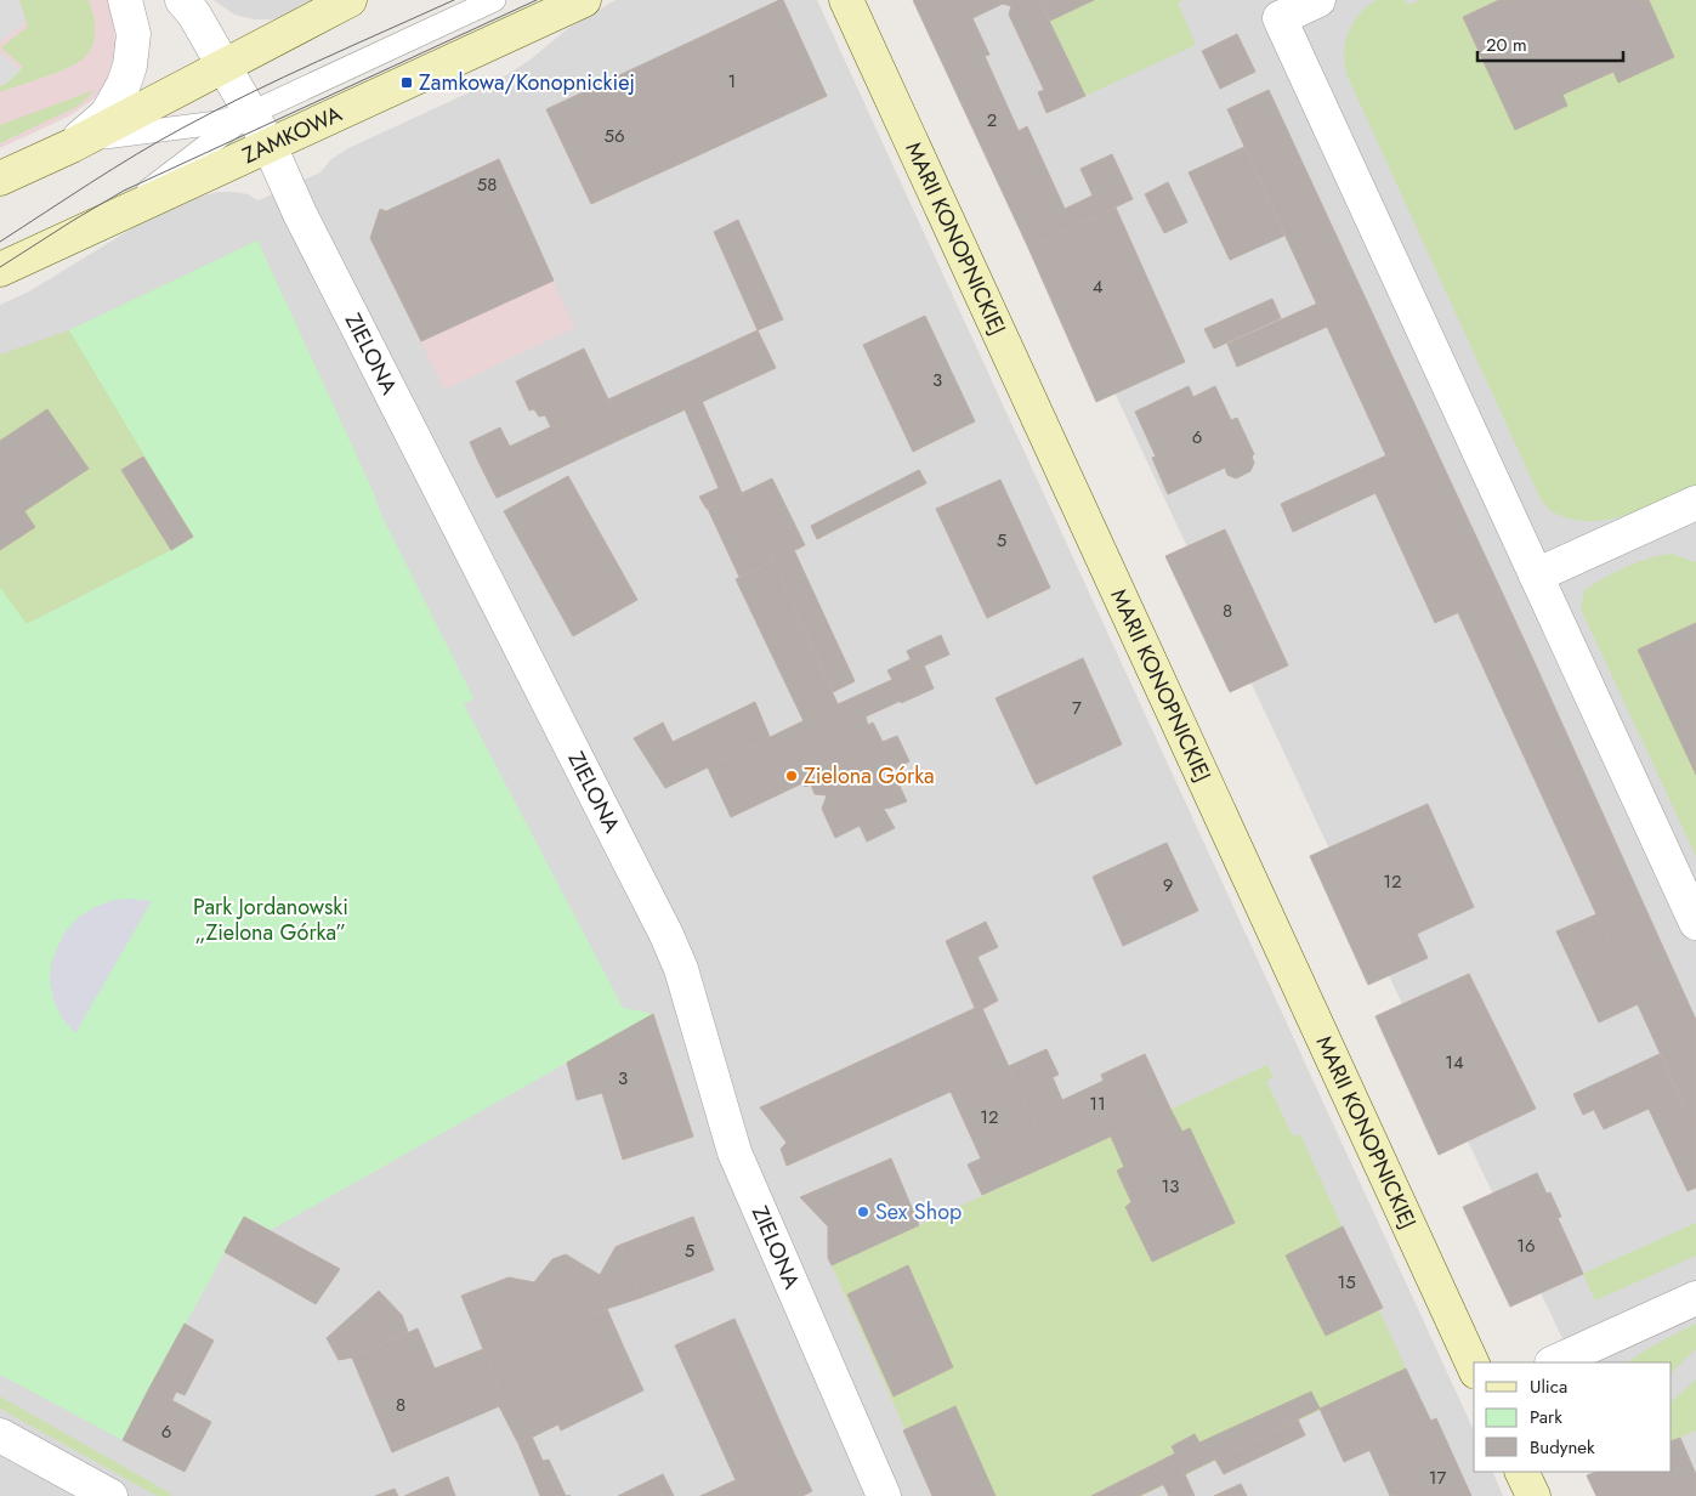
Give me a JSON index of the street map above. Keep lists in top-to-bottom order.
{
  "streets": {
    "street": ["ZAMKOWA", "MARII KONOPNICKIEJ", "ZIELONA"]
  },
  "crossings": [
    ["ZAMKOWA", "ZIELONA"]
  ],
  "parks": ["Park Jordanowski „Zielona Górka”"],
  "places": {
    "transit": ["Zamkowa/Konopnickiej"],
    "other": ["Zielona Górka", "Sex Shop"]
  },
  "house_numbers": [
    "1",
    "2",
    "56",
    "58",
    "4",
    "3",
    "6",
    "5",
    "8",
    "7",
    "12",
    "9",
    "14",
    "3",
    "11",
    "12",
    "13",
    "16",
    "5",
    "15",
    "8",
    "6",
    "17"
  ],
  "legend": ["Ulica", "Park", "Budynek"],
  "scale_bar": "20 m"
}
